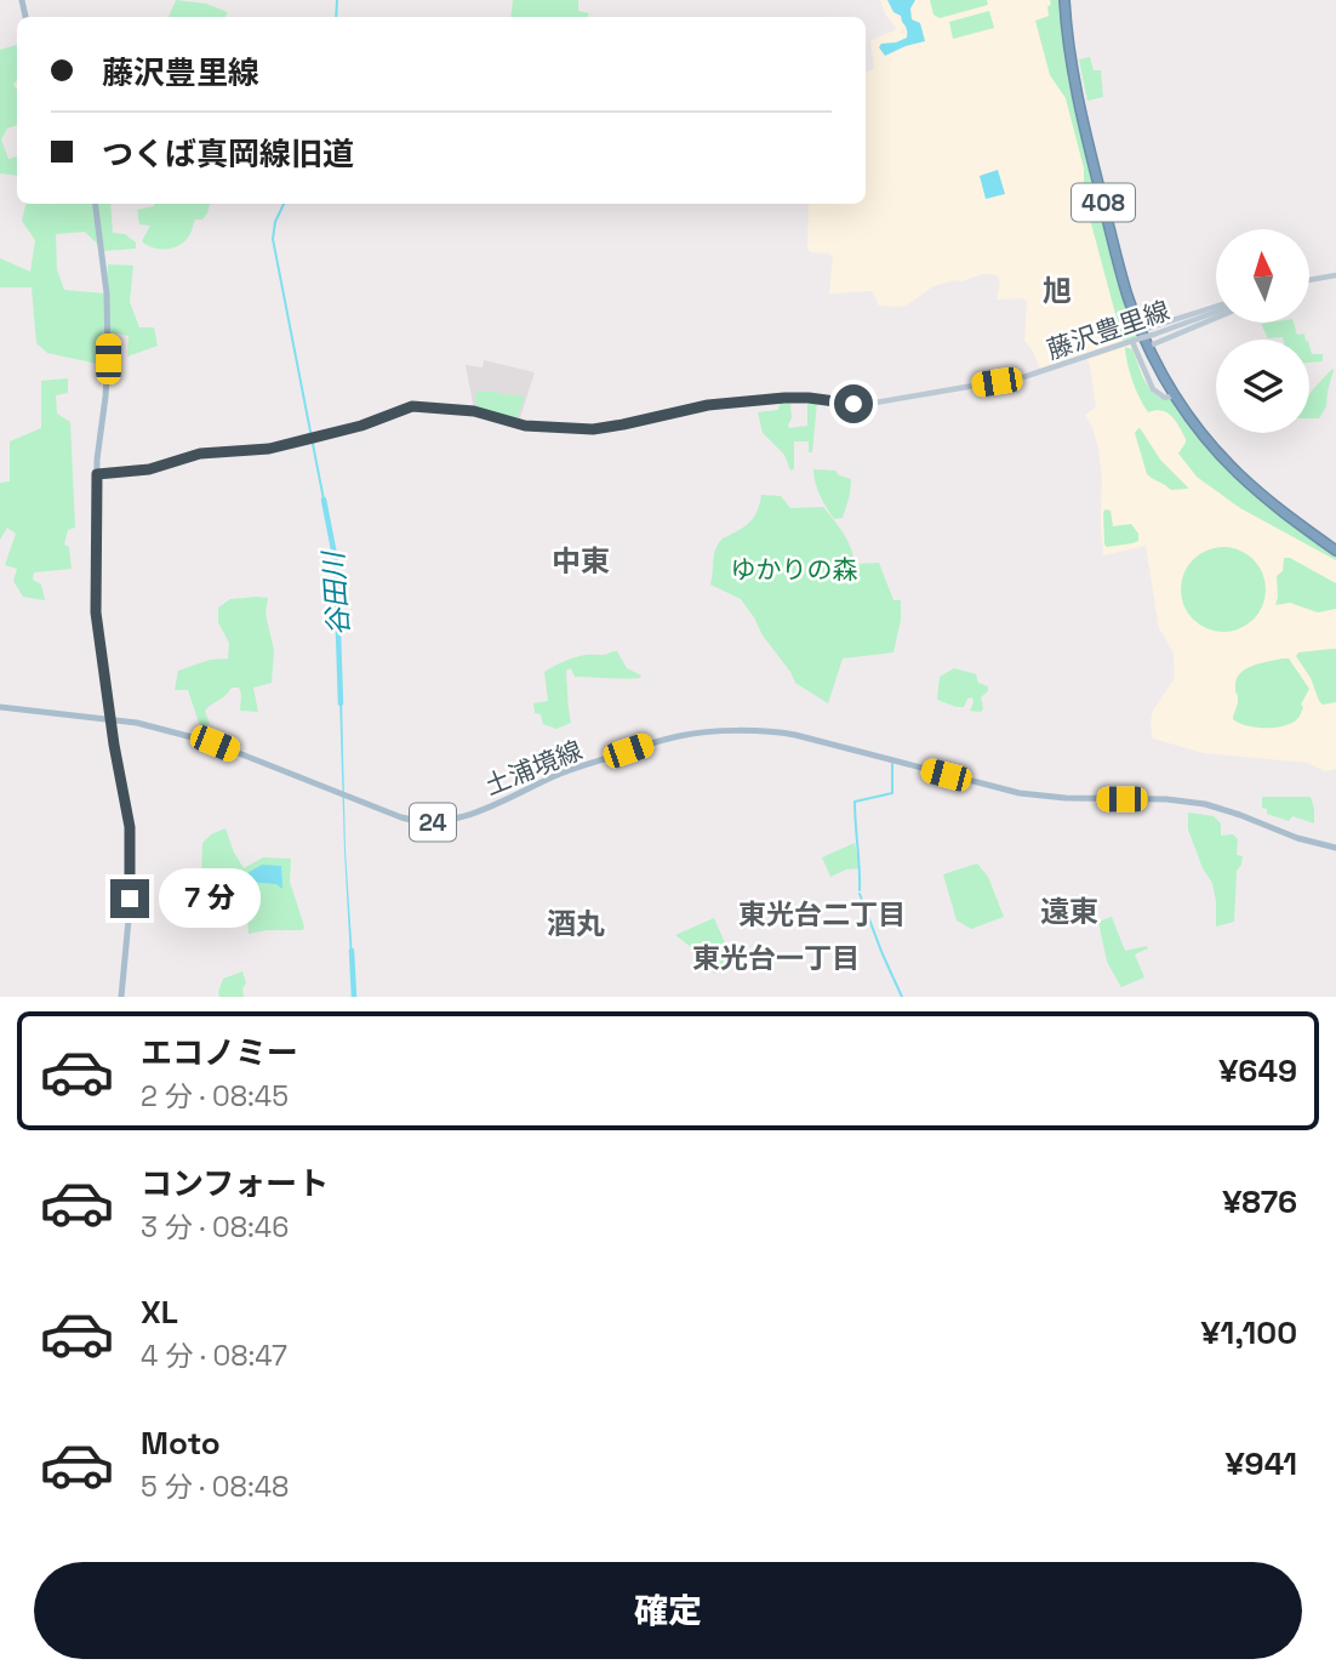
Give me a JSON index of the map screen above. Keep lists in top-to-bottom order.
{
  "streets": {
    "highway": ["408"],
    "main road": ["藤沢豊里線", "土浦境線", "24"]
  },
  "crossings": [
    ["408", "藤沢豊里線"]
  ],
  "districts": [
    "旭",
    "中東",
    "遠東",
    "東光台二丁目",
    "酒丸",
    "東光台一丁目"
  ],
  "water": ["谷田川"],
  "parks": ["ゆかりの森"],
  "north": "top",
  "page": {
    "banner": ["藤沢豊里線", "つくば真岡線旧道"],
    "bubble": "7 分",
    "list": [
      {
        "name": "エコノミー",
        "note": "2 分 · 08:45",
        "value": "¥649"
      },
      {
        "name": "コンフォート",
        "note": "3 分 · 08:46",
        "value": "¥876"
      },
      {
        "name": "XL",
        "note": "4 分 · 08:47",
        "value": "¥1,100"
      },
      {
        "name": "Moto",
        "note": "5 分 · 08:48",
        "value": "¥941"
      }
    ],
    "buttons": "確定"
  }
}
